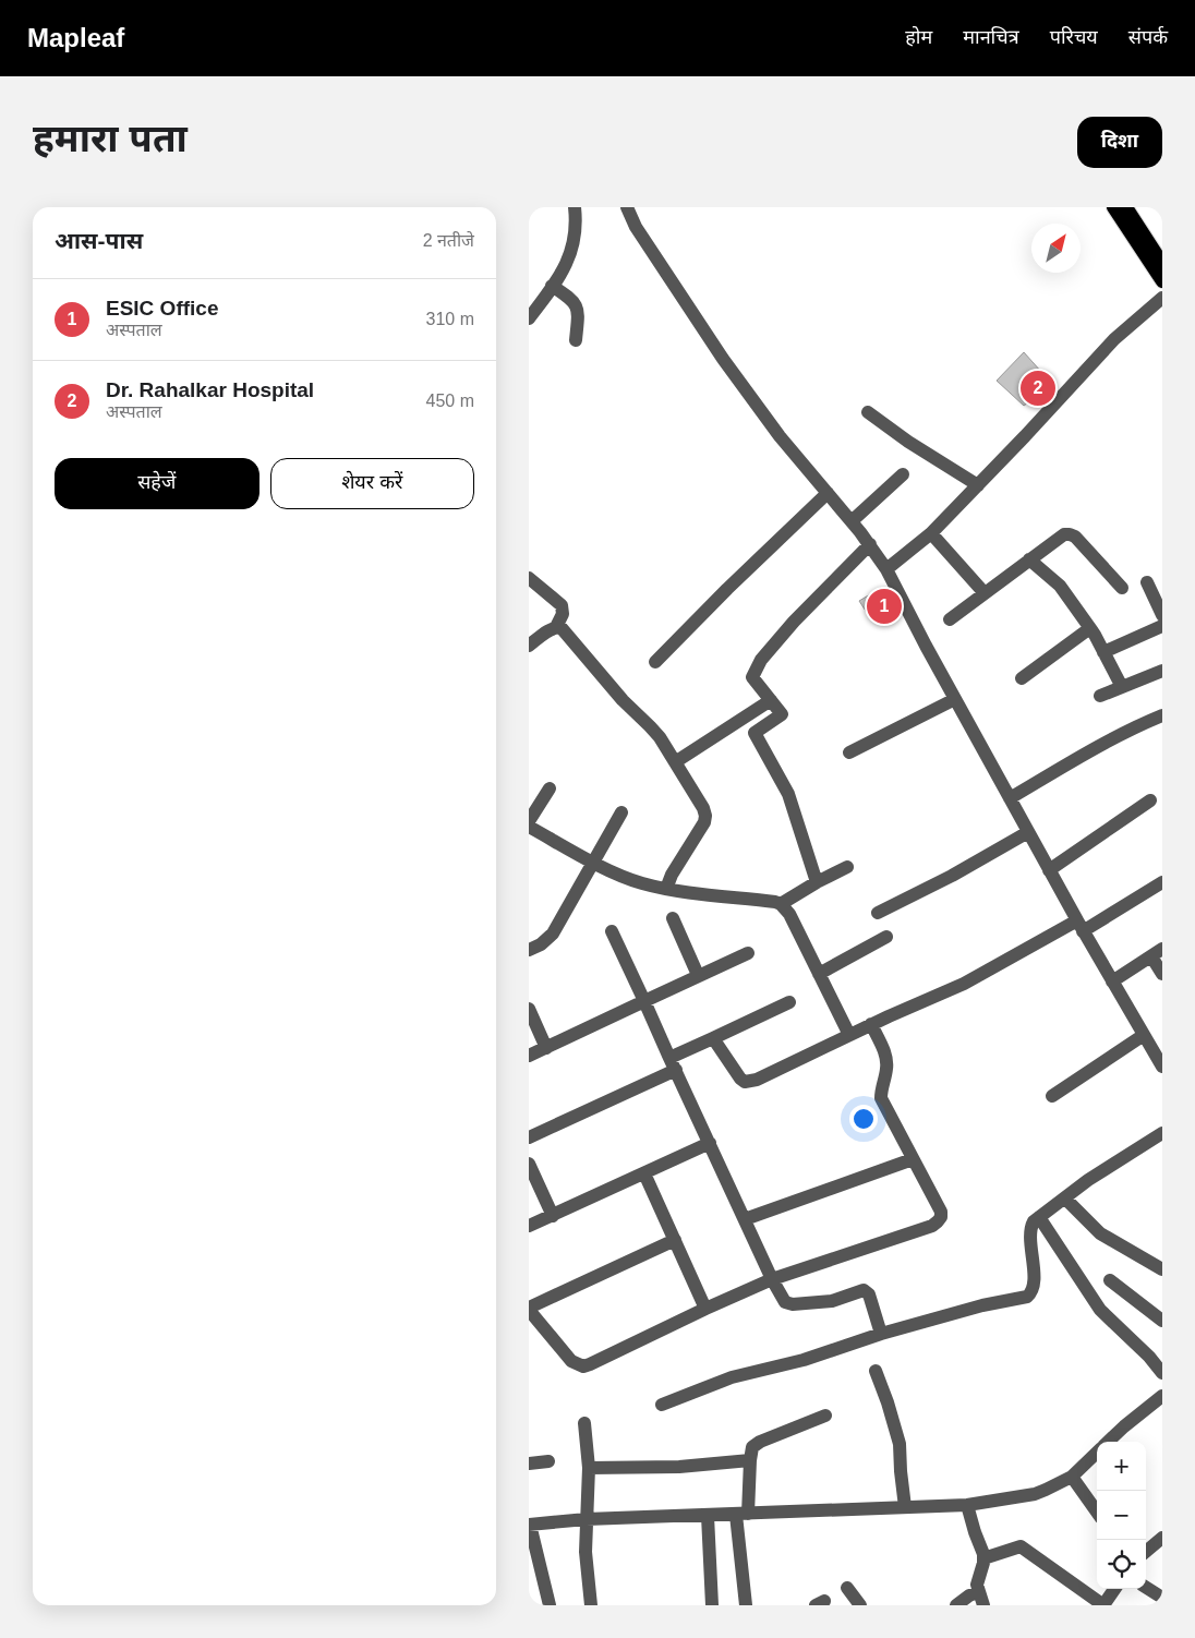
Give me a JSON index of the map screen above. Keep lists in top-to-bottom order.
{
  "north": "top right",
  "page": {
    "header": "Mapleaf",
    "nav": [
      "होम",
      "मानचित्र",
      "परिचय",
      "संपर्क"
    ],
    "title": "हमारा पता",
    "buttons": [
      "दिशा",
      ["सहेजें", "शेयर करें"]
    ],
    "heading": ["आस-पास", "2 नतीजे"],
    "list": [
      {
        "mark": "1",
        "name": "ESIC Office",
        "note": "अस्पताल",
        "value": "310 m"
      },
      {
        "mark": "2",
        "name": "Dr. Rahalkar Hospital",
        "note": "अस्पताल",
        "value": "450 m"
      }
    ],
    "pins": ["2", "1"],
    "map_buttons": ["+", "−"]
  }
}
